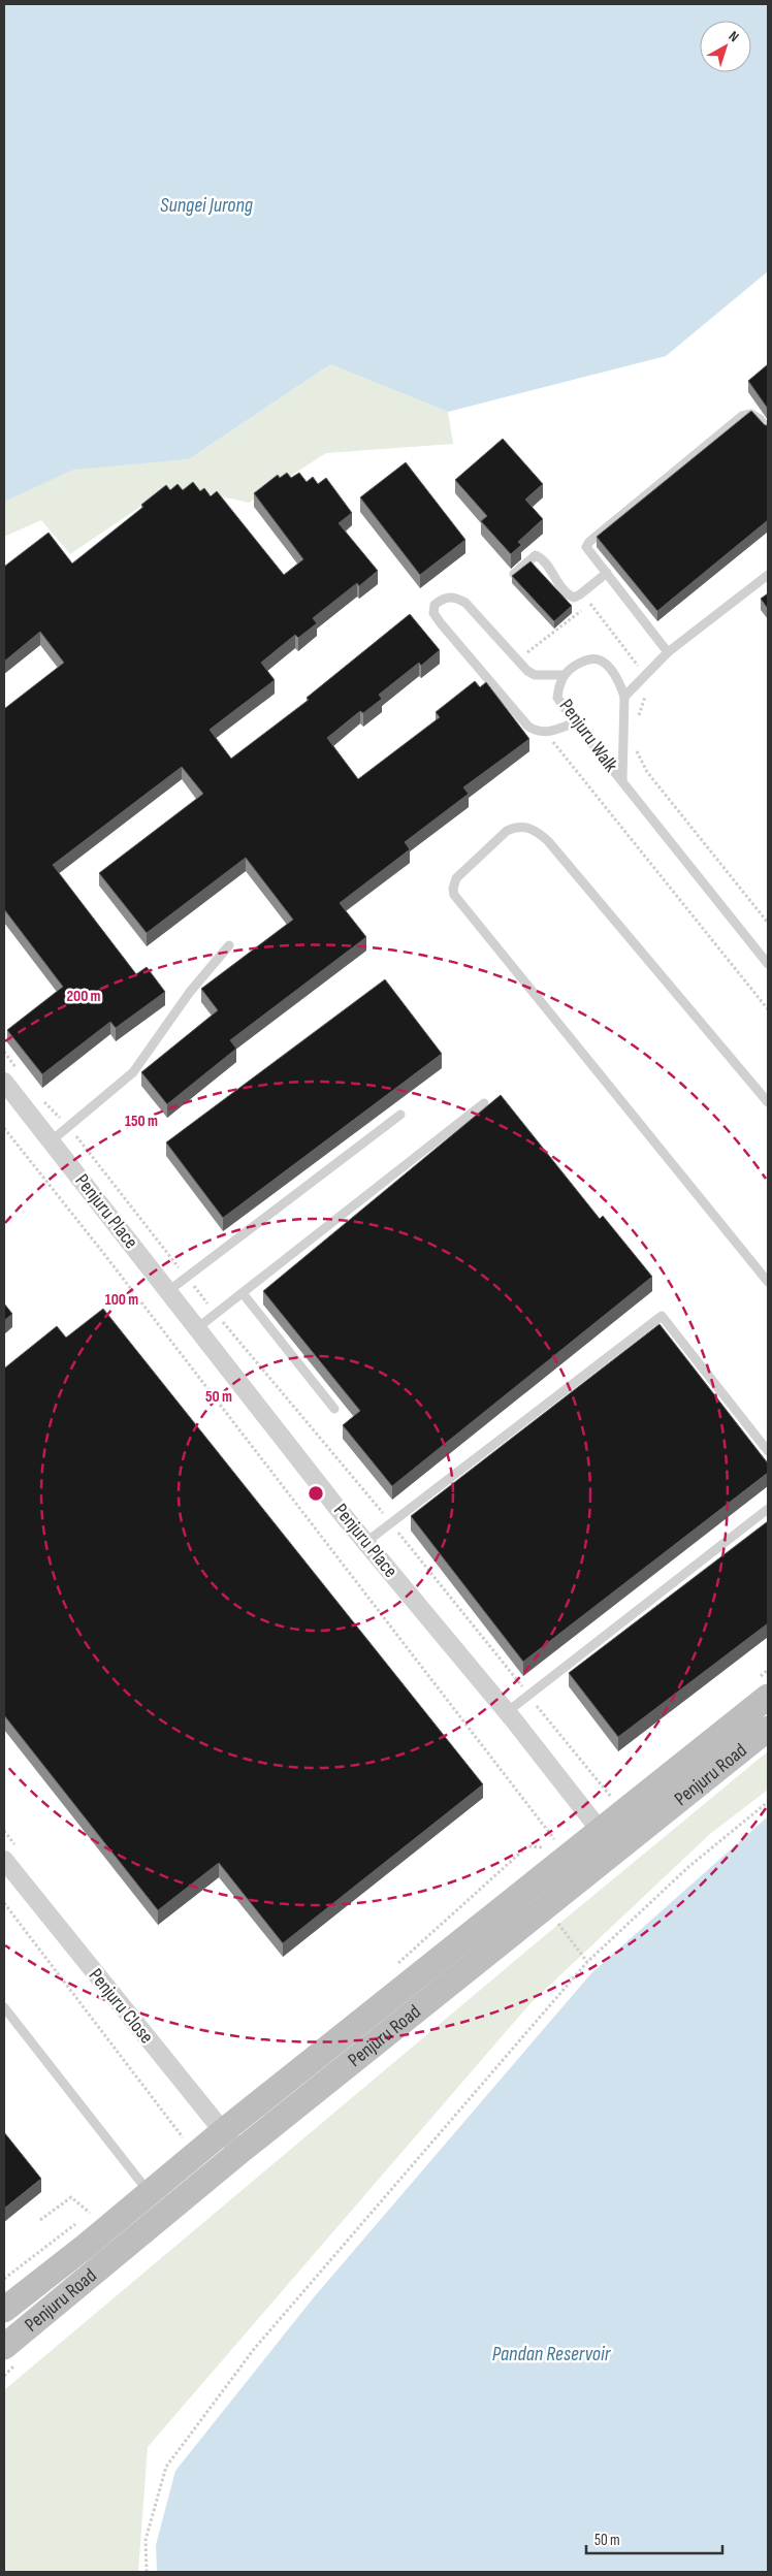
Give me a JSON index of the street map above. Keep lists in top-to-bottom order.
{
  "streets": {
    "main road": ["Penjuru Road"],
    "street": ["Penjuru Place", "Penjuru Close"],
    "lane": ["Penjuru Walk"]
  },
  "crossings": [
    ["Penjuru Place", "Penjuru Road"],
    ["Penjuru Road", "Penjuru Close"]
  ],
  "water": ["Sungei Jurong", "Pandan Reservoir"],
  "scale_bar": "50 m",
  "north": "top right",
  "rings": [
    "200 m",
    "150 m",
    "100 m",
    "50 m"
  ]
}
